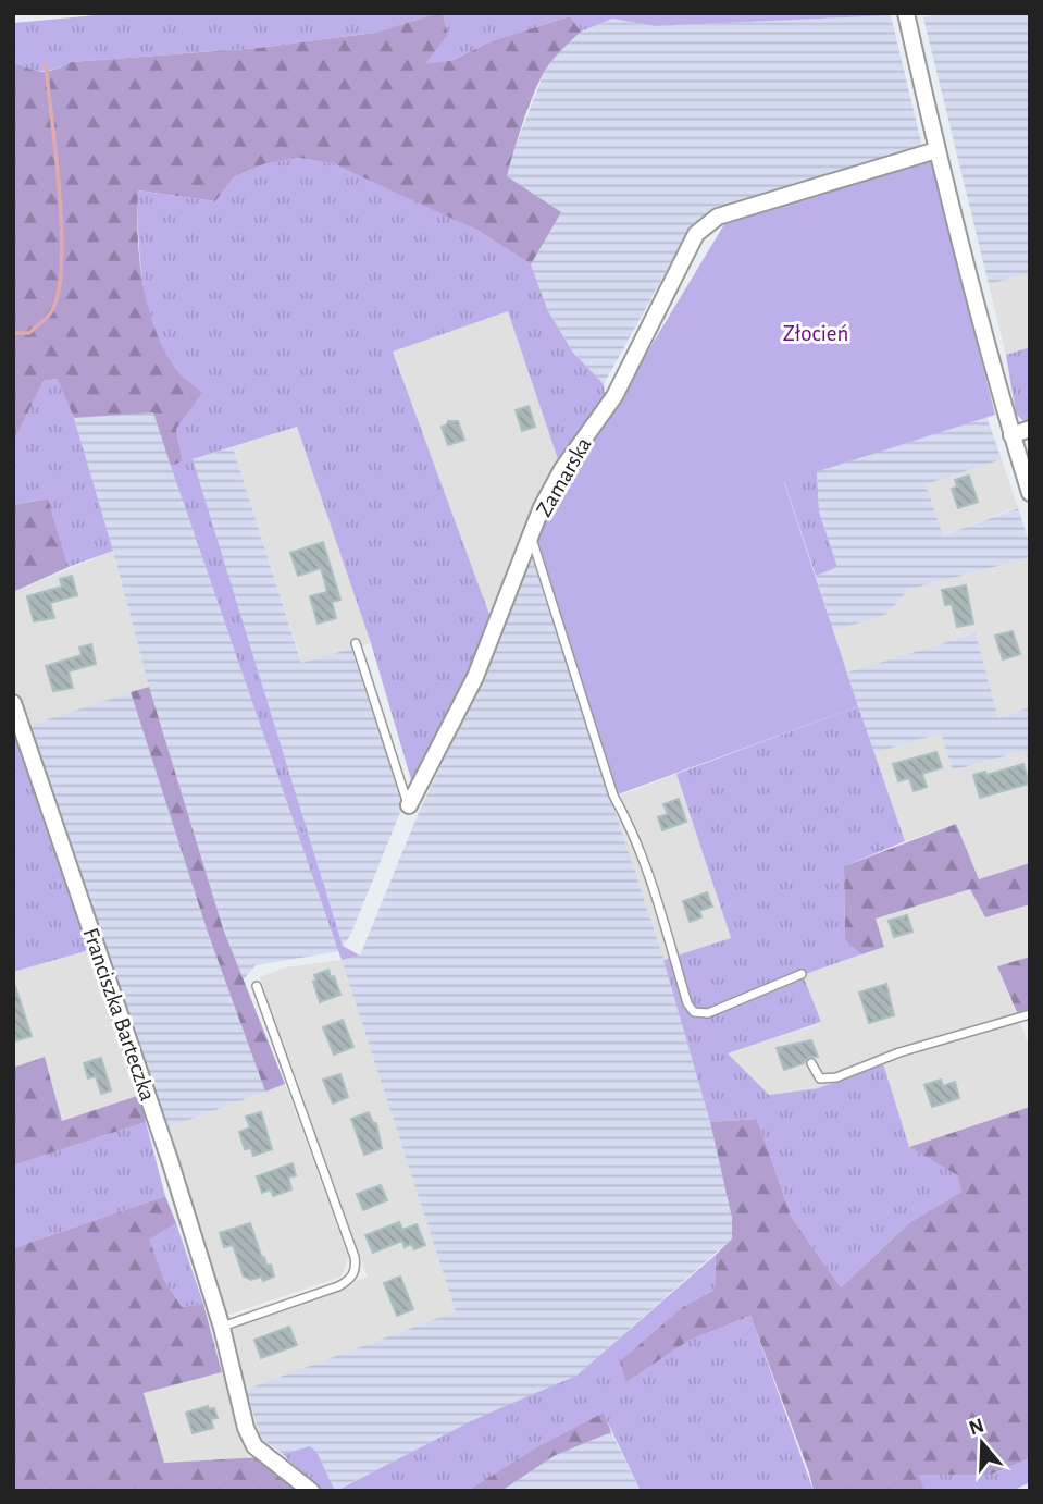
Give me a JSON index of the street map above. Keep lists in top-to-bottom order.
{
  "streets": {
    "street": ["Zamarska", "Franciszka Barteczka"]
  },
  "parks": ["Złocień"],
  "north": "top"
}
